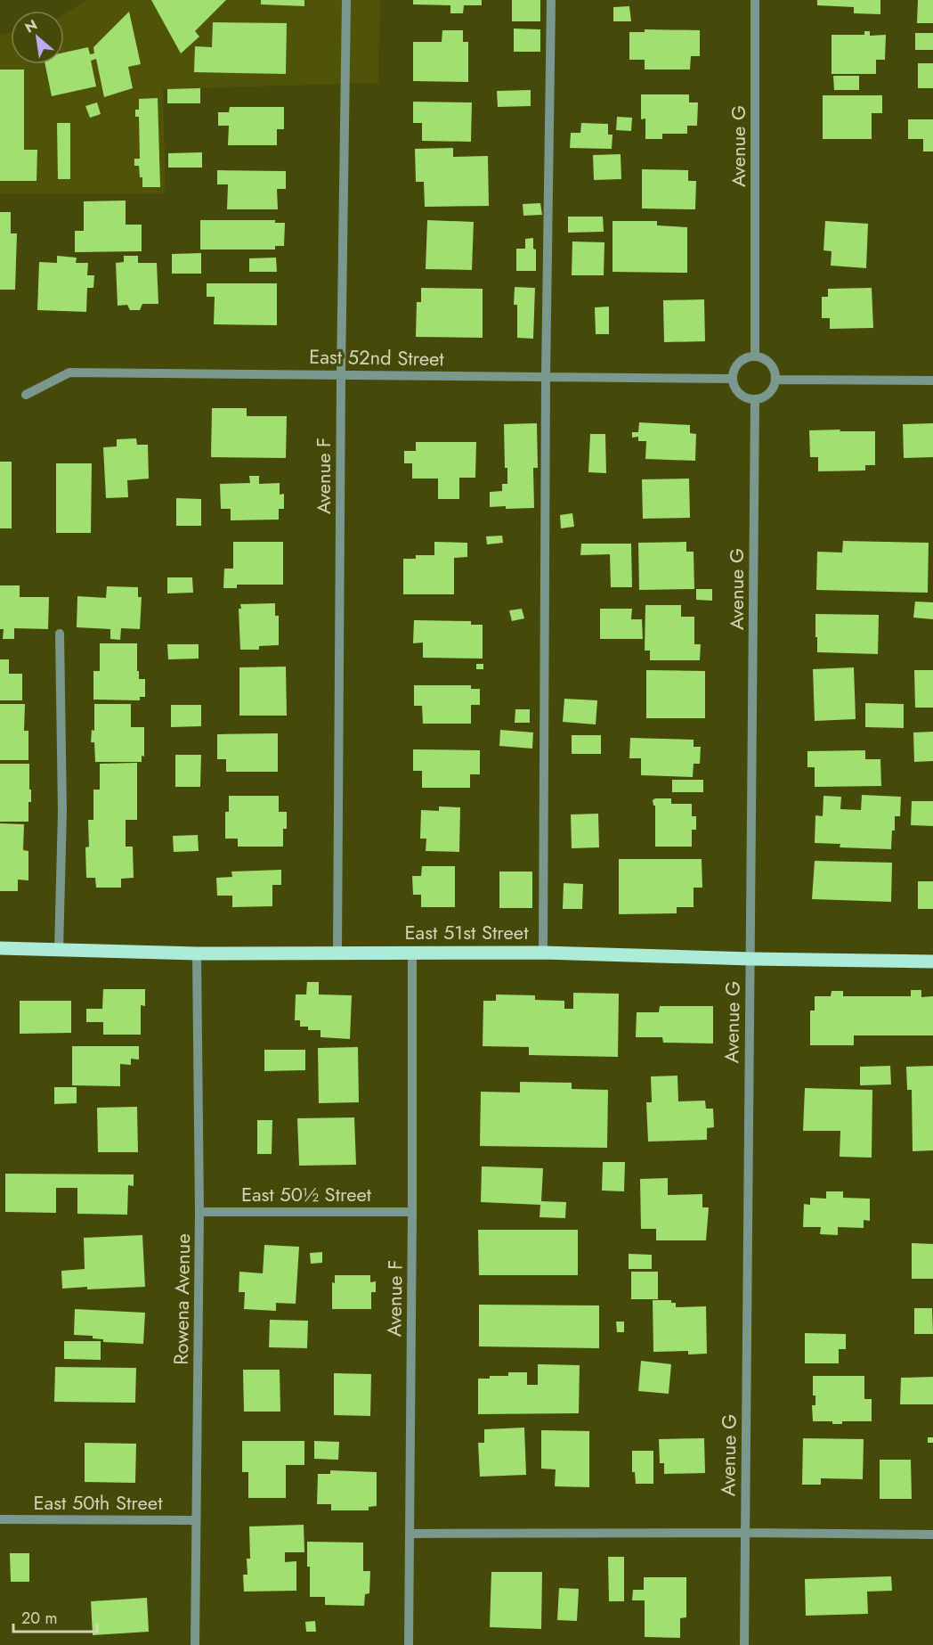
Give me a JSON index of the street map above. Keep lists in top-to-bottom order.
{
  "streets": {
    "main road": ["East 51st Street"],
    "street": [
      "Avenue G",
      "East 52nd Street",
      "Avenue F",
      "East 50½ Street",
      "Rowena Avenue",
      "East 50th Street"
    ]
  },
  "crossings": [
    ["Avenue G", "East 52nd Street"],
    ["Avenue G", "East 51st Street"],
    ["East 52nd Street", "Avenue F"],
    ["Avenue F", "East 51st Street"],
    ["Avenue F", "East 50½ Street"],
    ["East 51st Street", "Rowena Avenue"],
    ["East 50½ Street", "Rowena Avenue"],
    ["Rowena Avenue", "East 50th Street"]
  ],
  "scale_bar": "20 m",
  "north": "top left"
}
